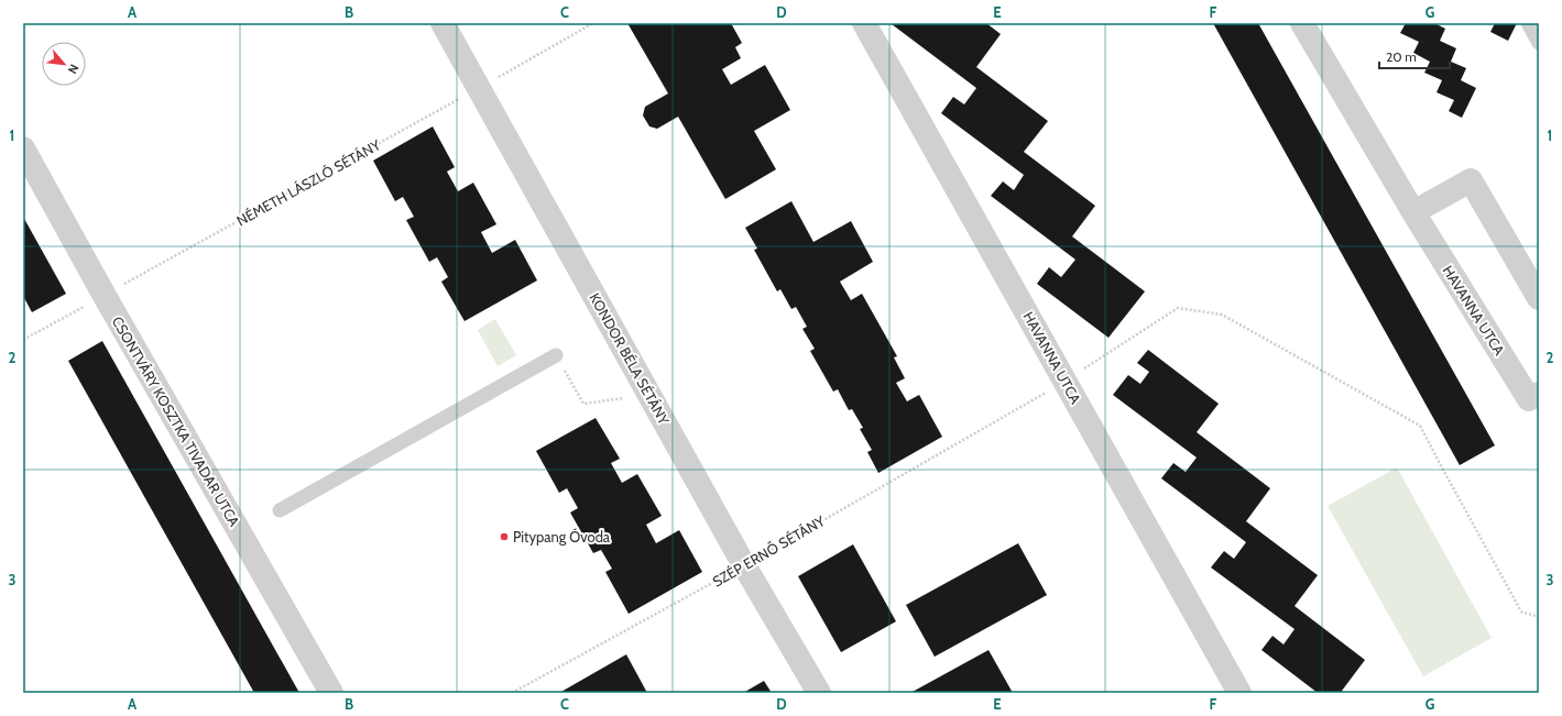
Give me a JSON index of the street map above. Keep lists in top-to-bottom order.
{
  "streets": {
    "street": ["HAVANNA UTCA", "KONDOR BÉLA SÉTÁNY", "CSONTVÁRY KOSZTKA TIVADAR UTCA"],
    "path": ["NÉMETH LÁSZLÓ SÉTÁNY", "SZÉP ERNŐ SÉTÁNY"]
  },
  "crossings": [
    ["NÉMETH LÁSZLÓ SÉTÁNY", "KONDOR BÉLA SÉTÁNY"],
    ["NÉMETH LÁSZLÓ SÉTÁNY", "CSONTVÁRY KOSZTKA TIVADAR UTCA"],
    ["KONDOR BÉLA SÉTÁNY", "SZÉP ERNŐ SÉTÁNY"]
  ],
  "places": ["Pitypang Óvoda"],
  "scale_bar": "20 m",
  "north": "bottom right",
  "grid": {
    "columns": [
      "A",
      "B",
      "C",
      "D",
      "E",
      "F",
      "G"
    ],
    "rows": ["1", "2", "3"]
  }
}
